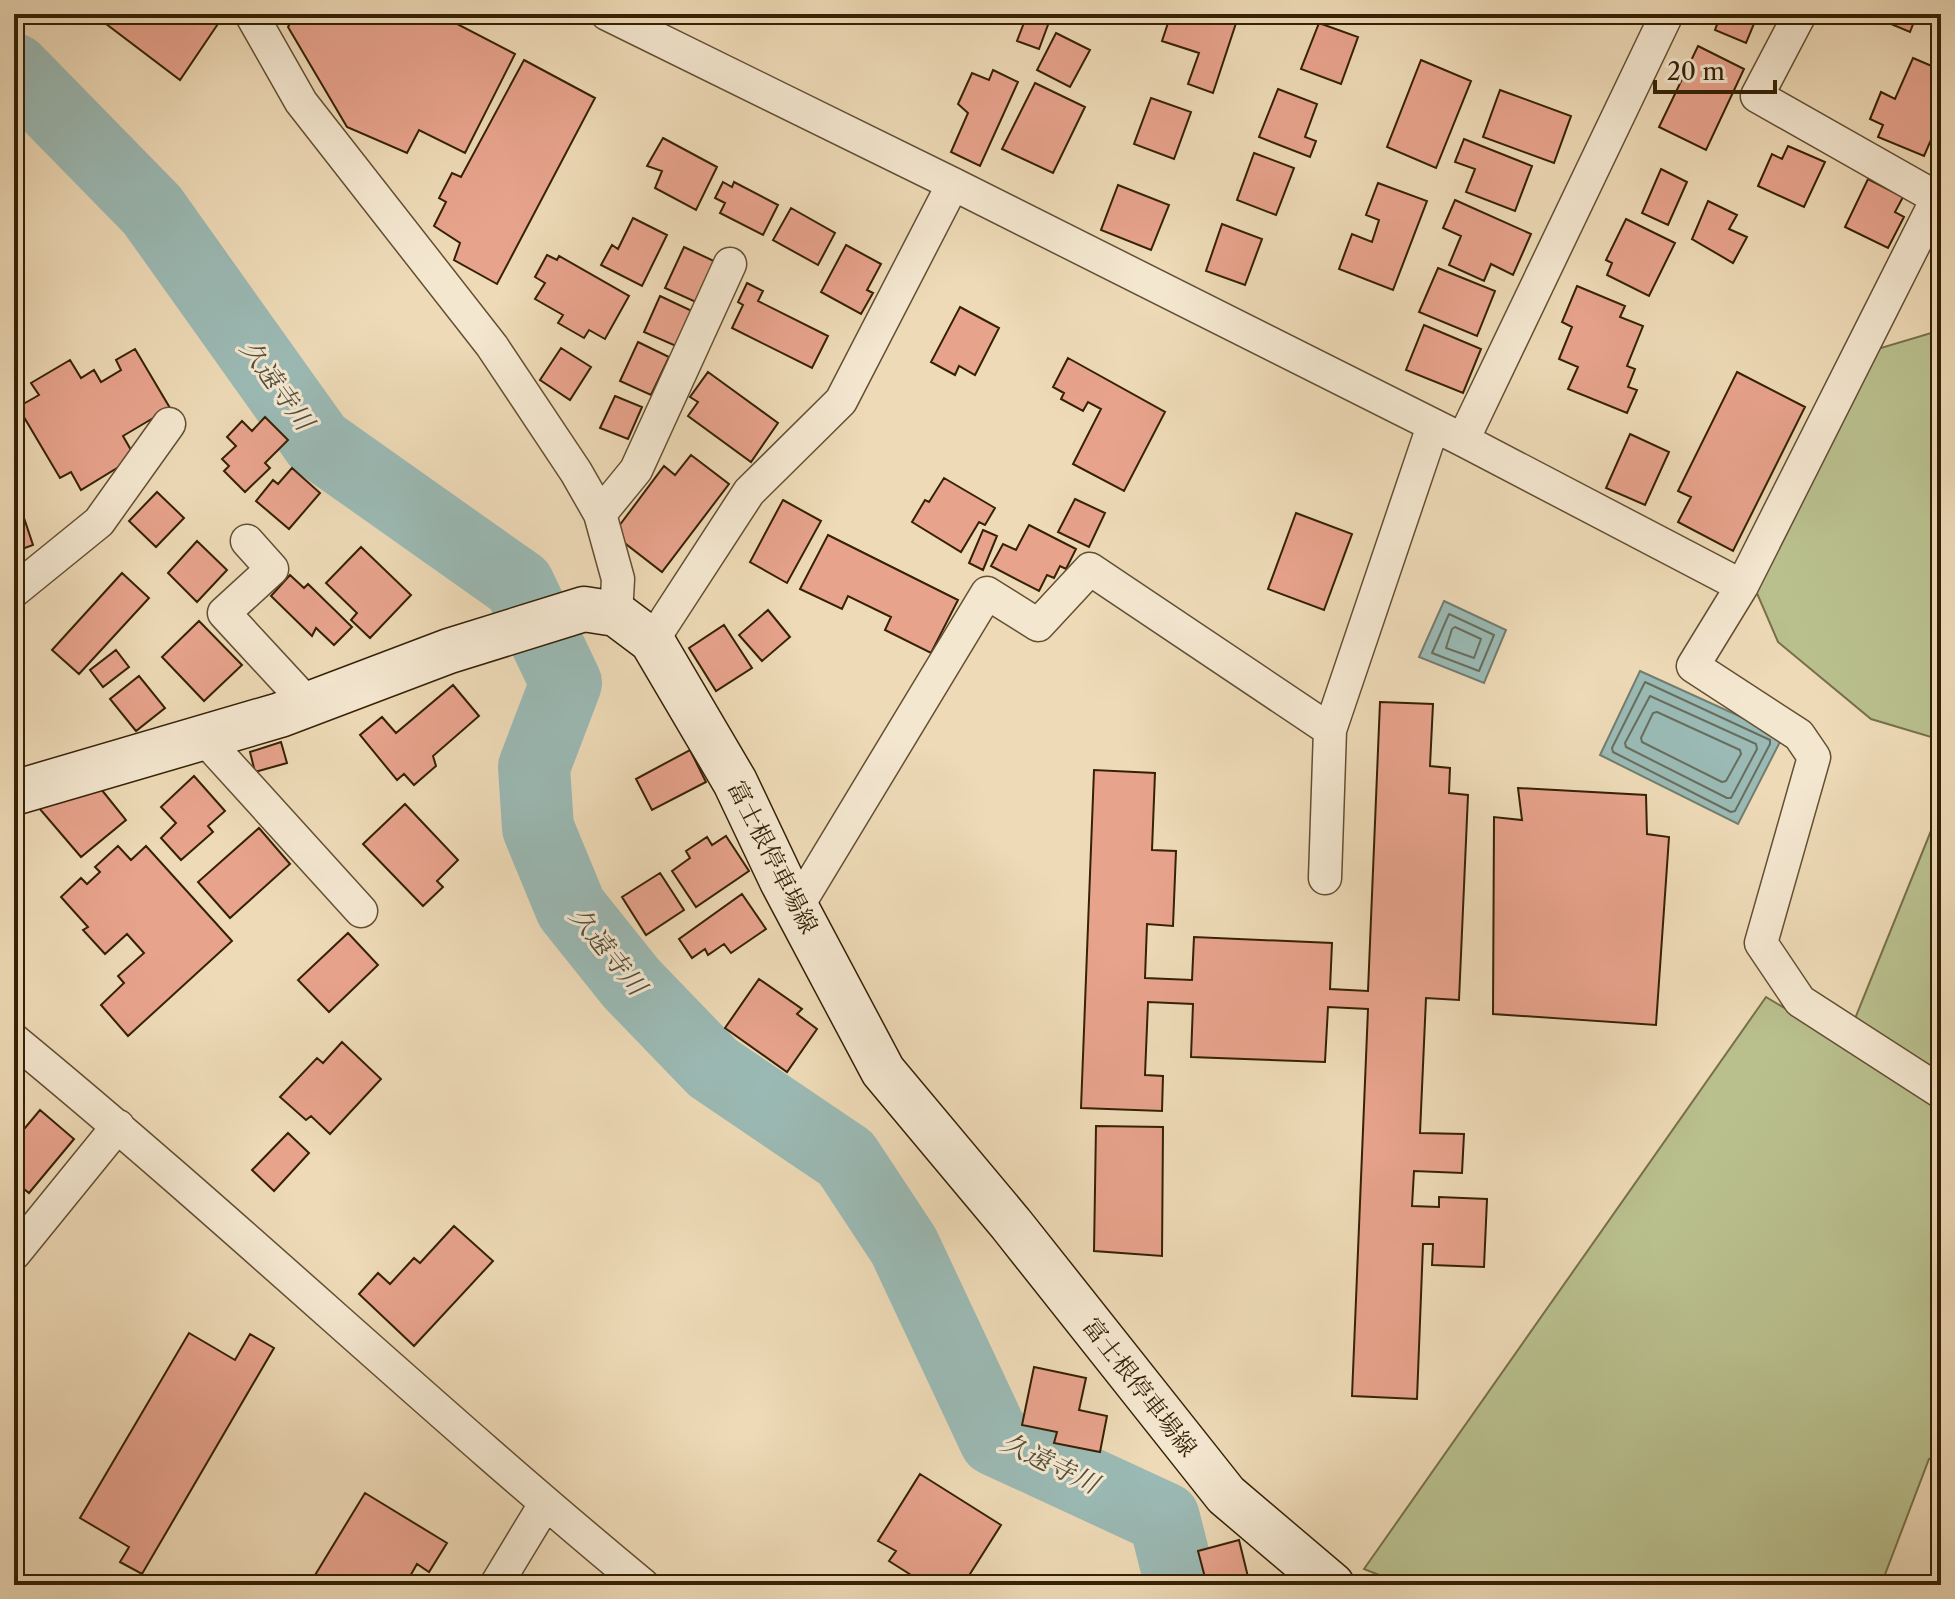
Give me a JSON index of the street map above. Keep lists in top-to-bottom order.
{
  "streets": {
    "main road": ["富士根停車場線"]
  },
  "water": ["久遠寺川"],
  "scale_bar": "20 m"
}
